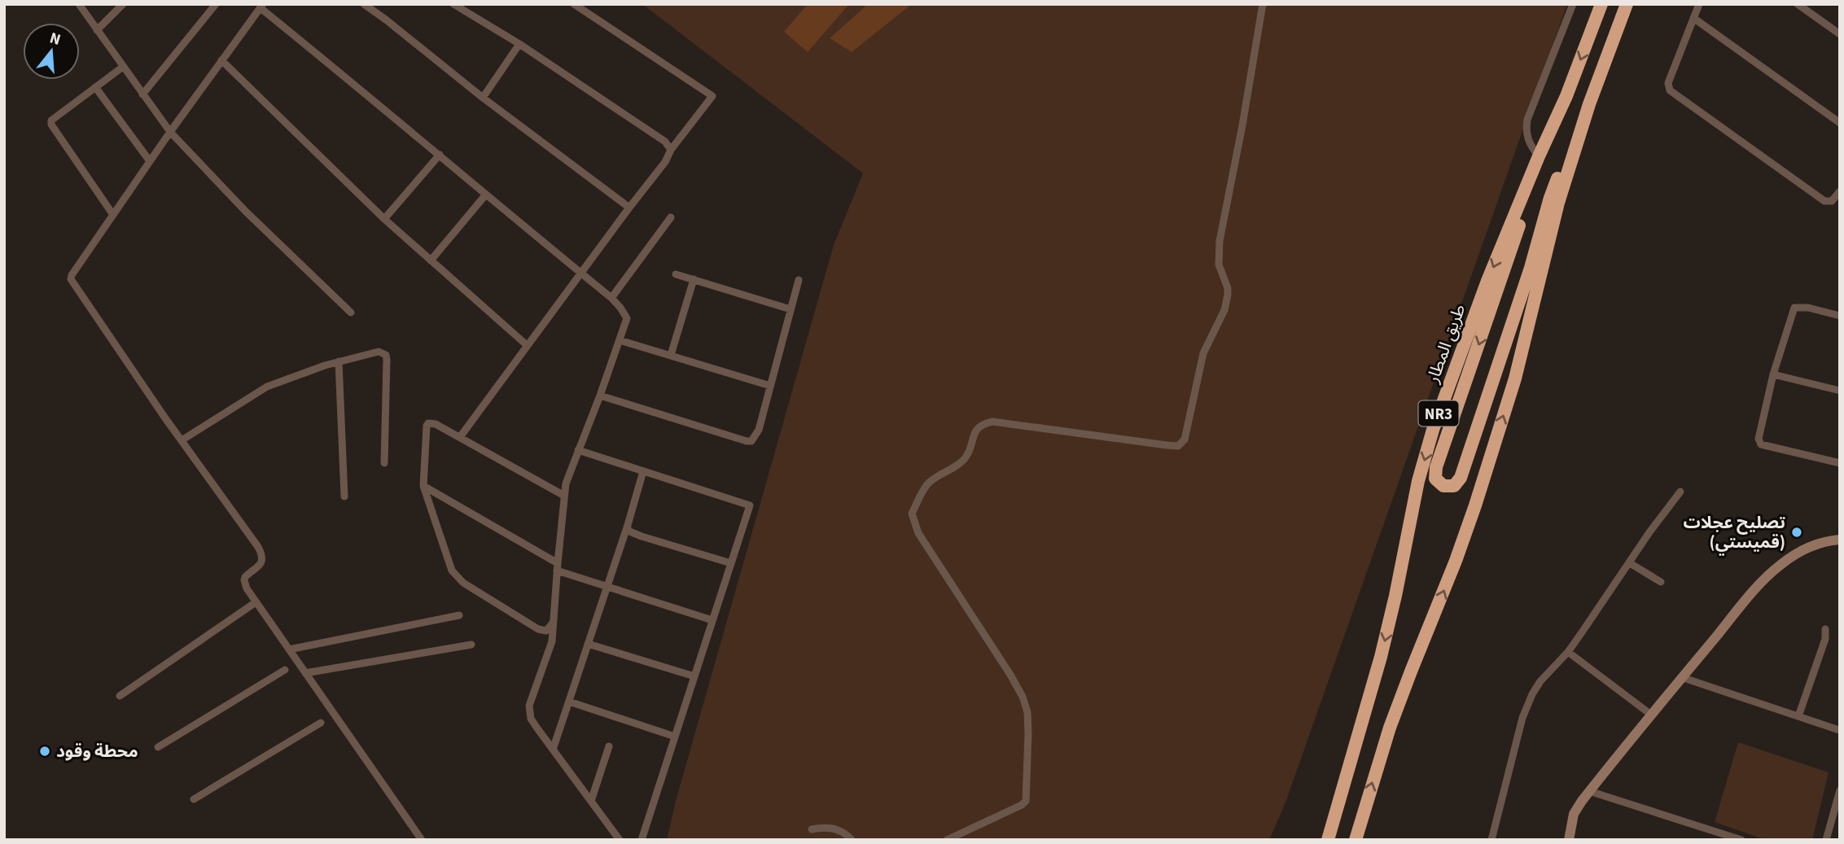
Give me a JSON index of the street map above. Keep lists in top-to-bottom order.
{
  "streets": {
    "highway": ["طريق المطار", "NR3"]
  },
  "places": ["تصليح عجلات (قميستي)", "محطة وقود"],
  "north": "top"
}
